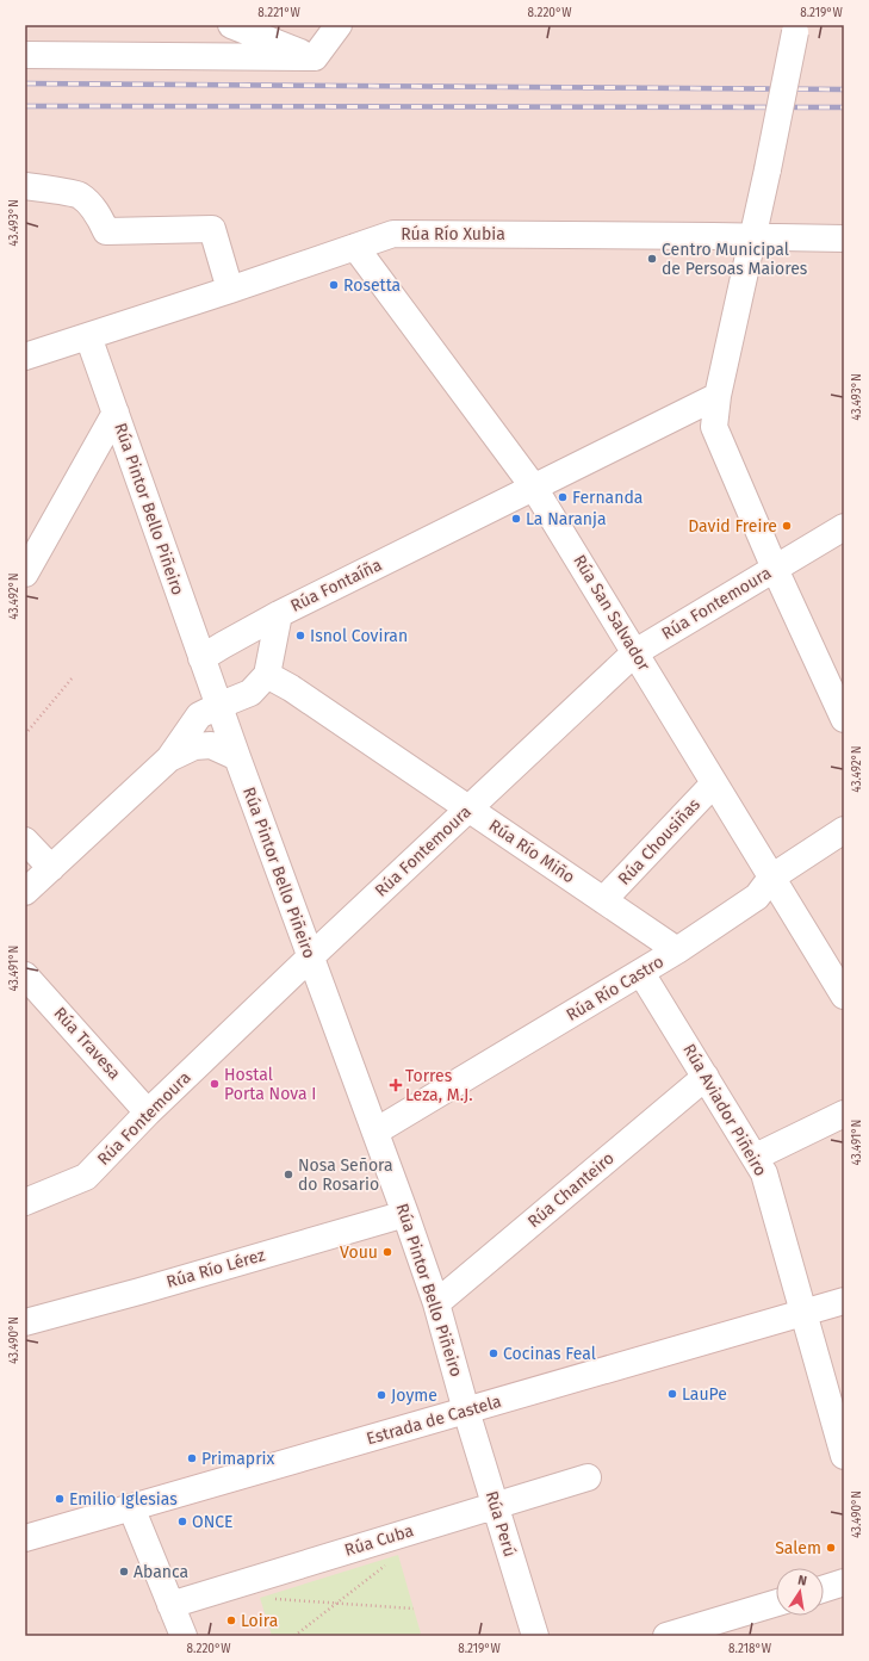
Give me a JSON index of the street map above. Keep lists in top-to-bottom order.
{
  "streets": {
    "street": [
      "Rúa Río Xubia",
      "Rúa Pintor Bello Piñeiro",
      "Rúa Fontaíña",
      "Rúa Fontemoura",
      "Rúa San Salvador",
      "Rúa Chousiñas",
      "Rúa Río Miño",
      "Rúa Río Castro",
      "Rúa Travesa",
      "Rúa Aviador Piñeiro",
      "Rúa Chanteiro",
      "Rúa Río Lérez",
      "Estrada de Castela",
      "Rúa Perú",
      "Rúa Cuba"
    ]
  },
  "crossings": [
    ["Rúa Río Xubia", "Rúa Pintor Bello Piñeiro"],
    ["Rúa Río Xubia", "Rúa San Salvador"],
    ["Rúa Pintor Bello Piñeiro", "Rúa Fontemoura"],
    ["Rúa Pintor Bello Piñeiro", "Rúa Río Castro"],
    ["Rúa Pintor Bello Piñeiro", "Rúa Chanteiro"],
    ["Rúa Pintor Bello Piñeiro", "Rúa Río Lérez"],
    ["Rúa Pintor Bello Piñeiro", "Estrada de Castela"],
    ["Rúa Pintor Bello Piñeiro", "Rúa Perú"],
    ["Rúa Fontaíña", "Rúa San Salvador"],
    ["Rúa Fontaíña", "Rúa Río Miño"],
    ["Rúa Fontemoura", "Rúa San Salvador"],
    ["Rúa Fontemoura", "Rúa Río Miño"],
    ["Rúa Fontemoura", "Rúa Travesa"],
    ["Rúa San Salvador", "Rúa Chousiñas"],
    ["Rúa San Salvador", "Rúa Río Castro"],
    ["Rúa Chousiñas", "Rúa Río Miño"],
    ["Rúa Río Miño", "Rúa Río Castro"],
    ["Rúa Río Castro", "Rúa Aviador Piñeiro"],
    ["Rúa Aviador Piñeiro", "Rúa Chanteiro"],
    ["Rúa Aviador Piñeiro", "Estrada de Castela"],
    ["Estrada de Castela", "Rúa Perú"],
    ["Rúa Perú", "Rúa Cuba"]
  ],
  "places": {
    "other": [
      "Centro Municipal de Persoas Maiores",
      "Rosetta",
      "Fernanda",
      "La Naranja",
      "David Freire",
      "Isnol Coviran",
      "Hostal Porta Nova I",
      "Nosa Señora do Rosario",
      "Vouu",
      "Cocinas Feal",
      "LauPe",
      "Joyme",
      "Primaprix",
      "Emilio Iglesias",
      "ONCE",
      "Salem",
      "Abanca",
      "Loira"
    ],
    "health": ["Torres Leza, M.J."]
  },
  "north": "top",
  "coordinates": [
    "8.221°W",
    "8.220°W",
    "8.219°W",
    "43.493°N",
    "43.492°N",
    "43.491°N",
    "43.490°N",
    "8.218°W"
  ]
}
